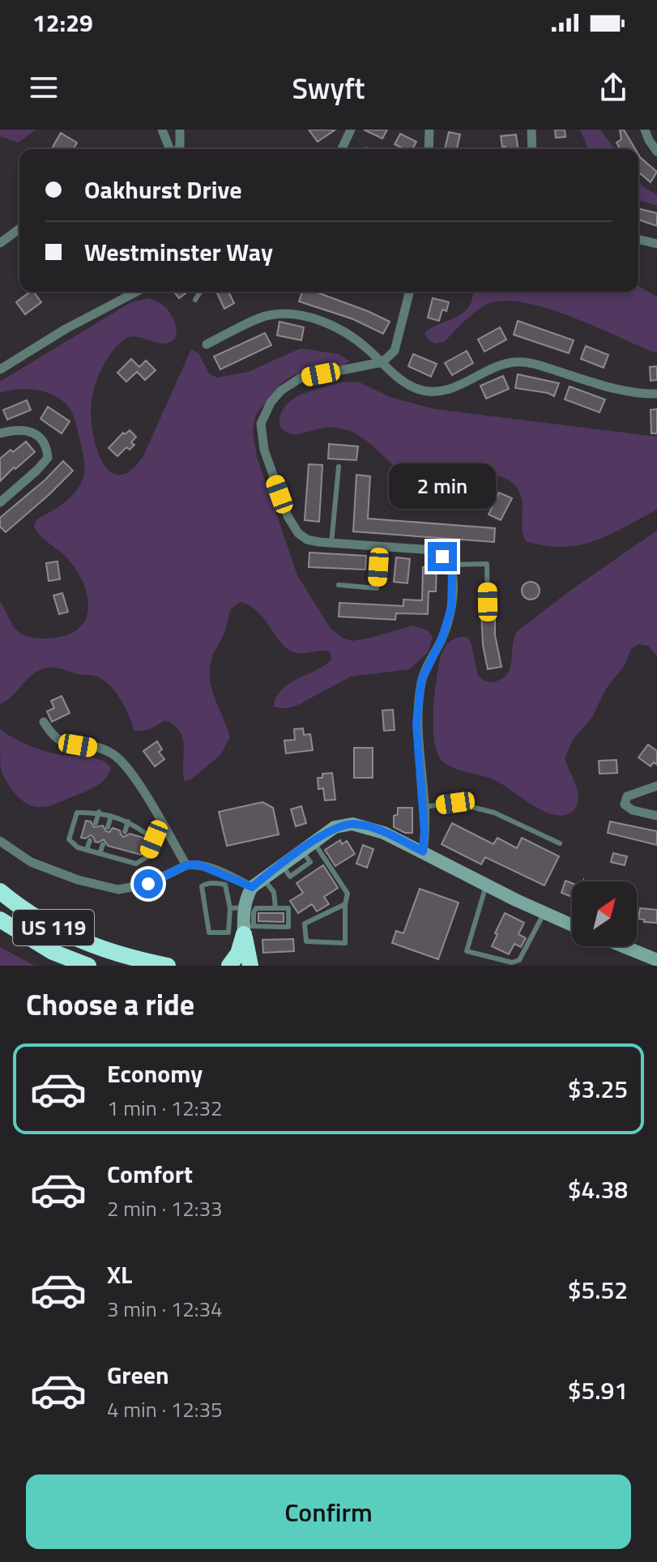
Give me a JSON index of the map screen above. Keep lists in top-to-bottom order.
{
  "streets": {
    "highway": ["US 119"]
  },
  "north": "top right",
  "page": {
    "status": "12:29",
    "header": "Swyft",
    "banner": ["Oakhurst Drive", "Westminster Way"],
    "bubble": "2 min",
    "heading": "Choose a ride",
    "list": [
      {
        "name": "Economy",
        "note": "1 min · 12:32",
        "value": "$3.25"
      },
      {
        "name": "Comfort",
        "note": "2 min · 12:33",
        "value": "$4.38"
      },
      {
        "name": "XL",
        "note": "3 min · 12:34",
        "value": "$5.52"
      },
      {
        "name": "Green",
        "note": "4 min · 12:35",
        "value": "$5.91"
      }
    ],
    "buttons": "Confirm"
  }
}
